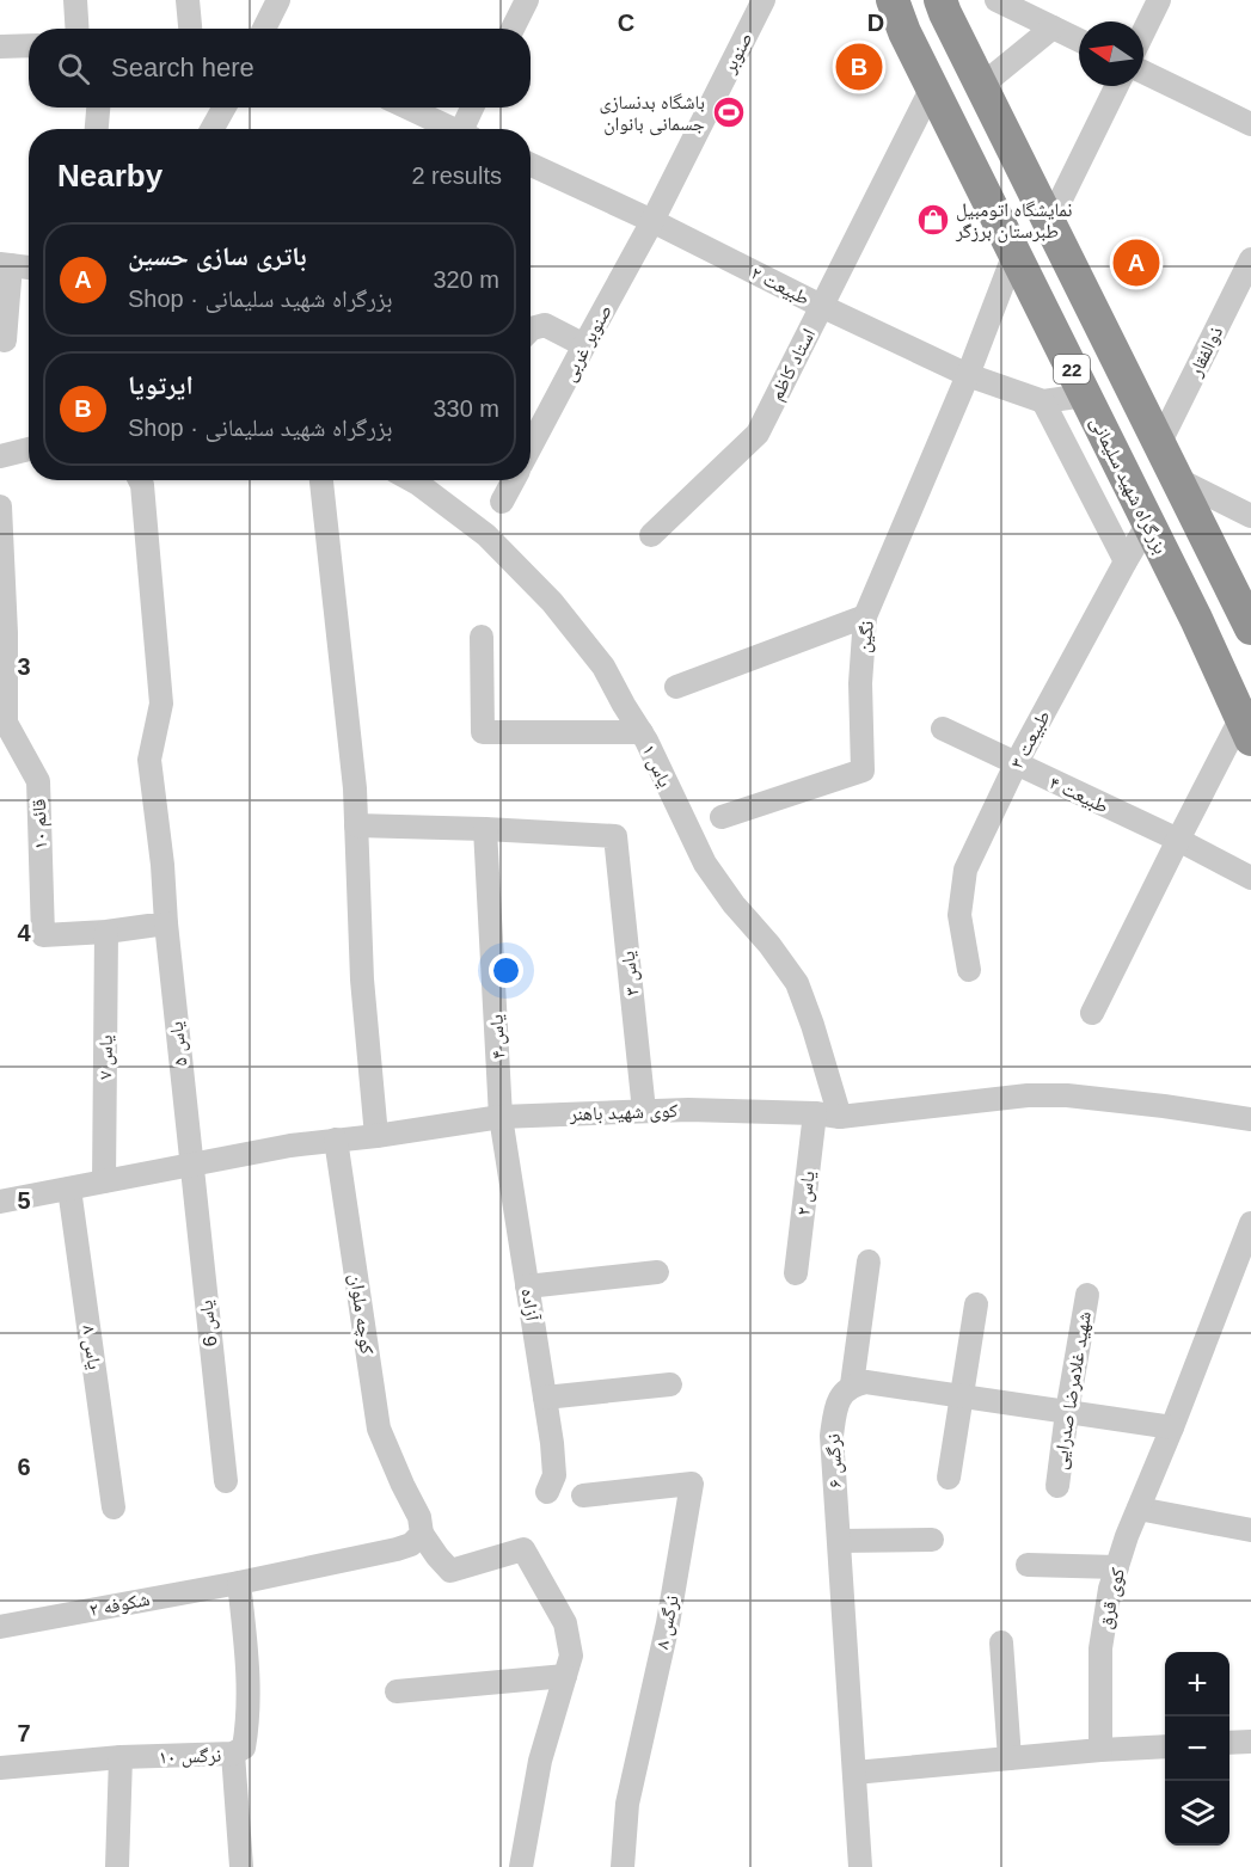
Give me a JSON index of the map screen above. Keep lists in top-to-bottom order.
{
  "streets": {
    "highway": ["22", "بزرگراه شهید سلیمانی"],
    "street": [
      "صنوبر",
      "طبیعت ۲",
      "صنوبر غربی",
      "ذوالفقار",
      "استاد کاظم",
      "نگین",
      "طبیعت ٣",
      "یاس ۱",
      "طبیعت ۴",
      "قائم ۱۰",
      "یاس ۳",
      "یاس ۴",
      "یاس ۵",
      "یاس ۷",
      "کوی شهید باهنر",
      "یاس ۲",
      "آزاده",
      "کوچه ملوان",
      "یاس 6",
      "یاس ۸",
      "شهید غلامرضا صدرایی",
      "نرگس ۶",
      "کوی قرق",
      "شکوفه ۲",
      "نرگس ۸",
      "نرگس ۱۰"
    ]
  },
  "crossings": [
    ["صنوبر", "طبیعت ۲"],
    ["صنوبر", "صنوبر غربی"],
    ["طبیعت ۲", "صنوبر غربی"],
    ["طبیعت ۲", "استاد کاظم"],
    ["طبیعت ۲", "نگین"],
    ["ذوالفقار", "22"],
    ["استاد کاظم", "بزرگراه شهید سلیمانی"],
    ["بزرگراه شهید سلیمانی", "نگین"],
    ["بزرگراه شهید سلیمانی", "طبیعت ٣"],
    ["طبیعت ٣", "طبیعت ۴"],
    ["یاس ۱", "کوی شهید باهنر"],
    ["قائم ۱۰", "یاس ۷"],
    ["یاس ۳", "یاس ۴"],
    ["یاس ۳", "کوی شهید باهنر"],
    ["یاس ۴", "کوی شهید باهنر"],
    ["یاس ۴", "آزاده"],
    ["یاس ۵", "کوی شهید باهنر"],
    ["یاس ۵", "یاس 6"],
    ["یاس ۷", "کوی شهید باهنر"],
    ["کوی شهید باهنر", "یاس ۲"],
    ["کوی شهید باهنر", "آزاده"],
    ["کوی شهید باهنر", "کوچه ملوان"],
    ["کوی شهید باهنر", "یاس 6"],
    ["کوی شهید باهنر", "یاس ۸"],
    ["کوچه ملوان", "شکوفه ۲"],
    ["شکوفه ۲", "نرگس ۱۰"]
  ],
  "places": {
    "sports": ["باشگاه بدنسازی جسمانی بانوان"],
    "shop": ["نمایشگاه اتومبیل طبرستان برزگر"]
  },
  "north": "left",
  "page": {
    "search": "Search here",
    "pins": ["B", "A"],
    "heading": ["Nearby", "2 results"],
    "list": [
      {
        "mark": "A",
        "name": "باتری سازی حسین",
        "note": "Shop · بزرگراه شهید سلیمانی",
        "value": "320 m"
      },
      {
        "mark": "B",
        "name": "ایرتویا",
        "note": "Shop · بزرگراه شهید سلیمانی",
        "value": "330 m"
      }
    ],
    "map_buttons": ["+", "−"]
  },
  "grid": {
    "columns": ["C", "D"],
    "rows": [
      "3",
      "4",
      "5",
      "6",
      "7"
    ]
  }
}
